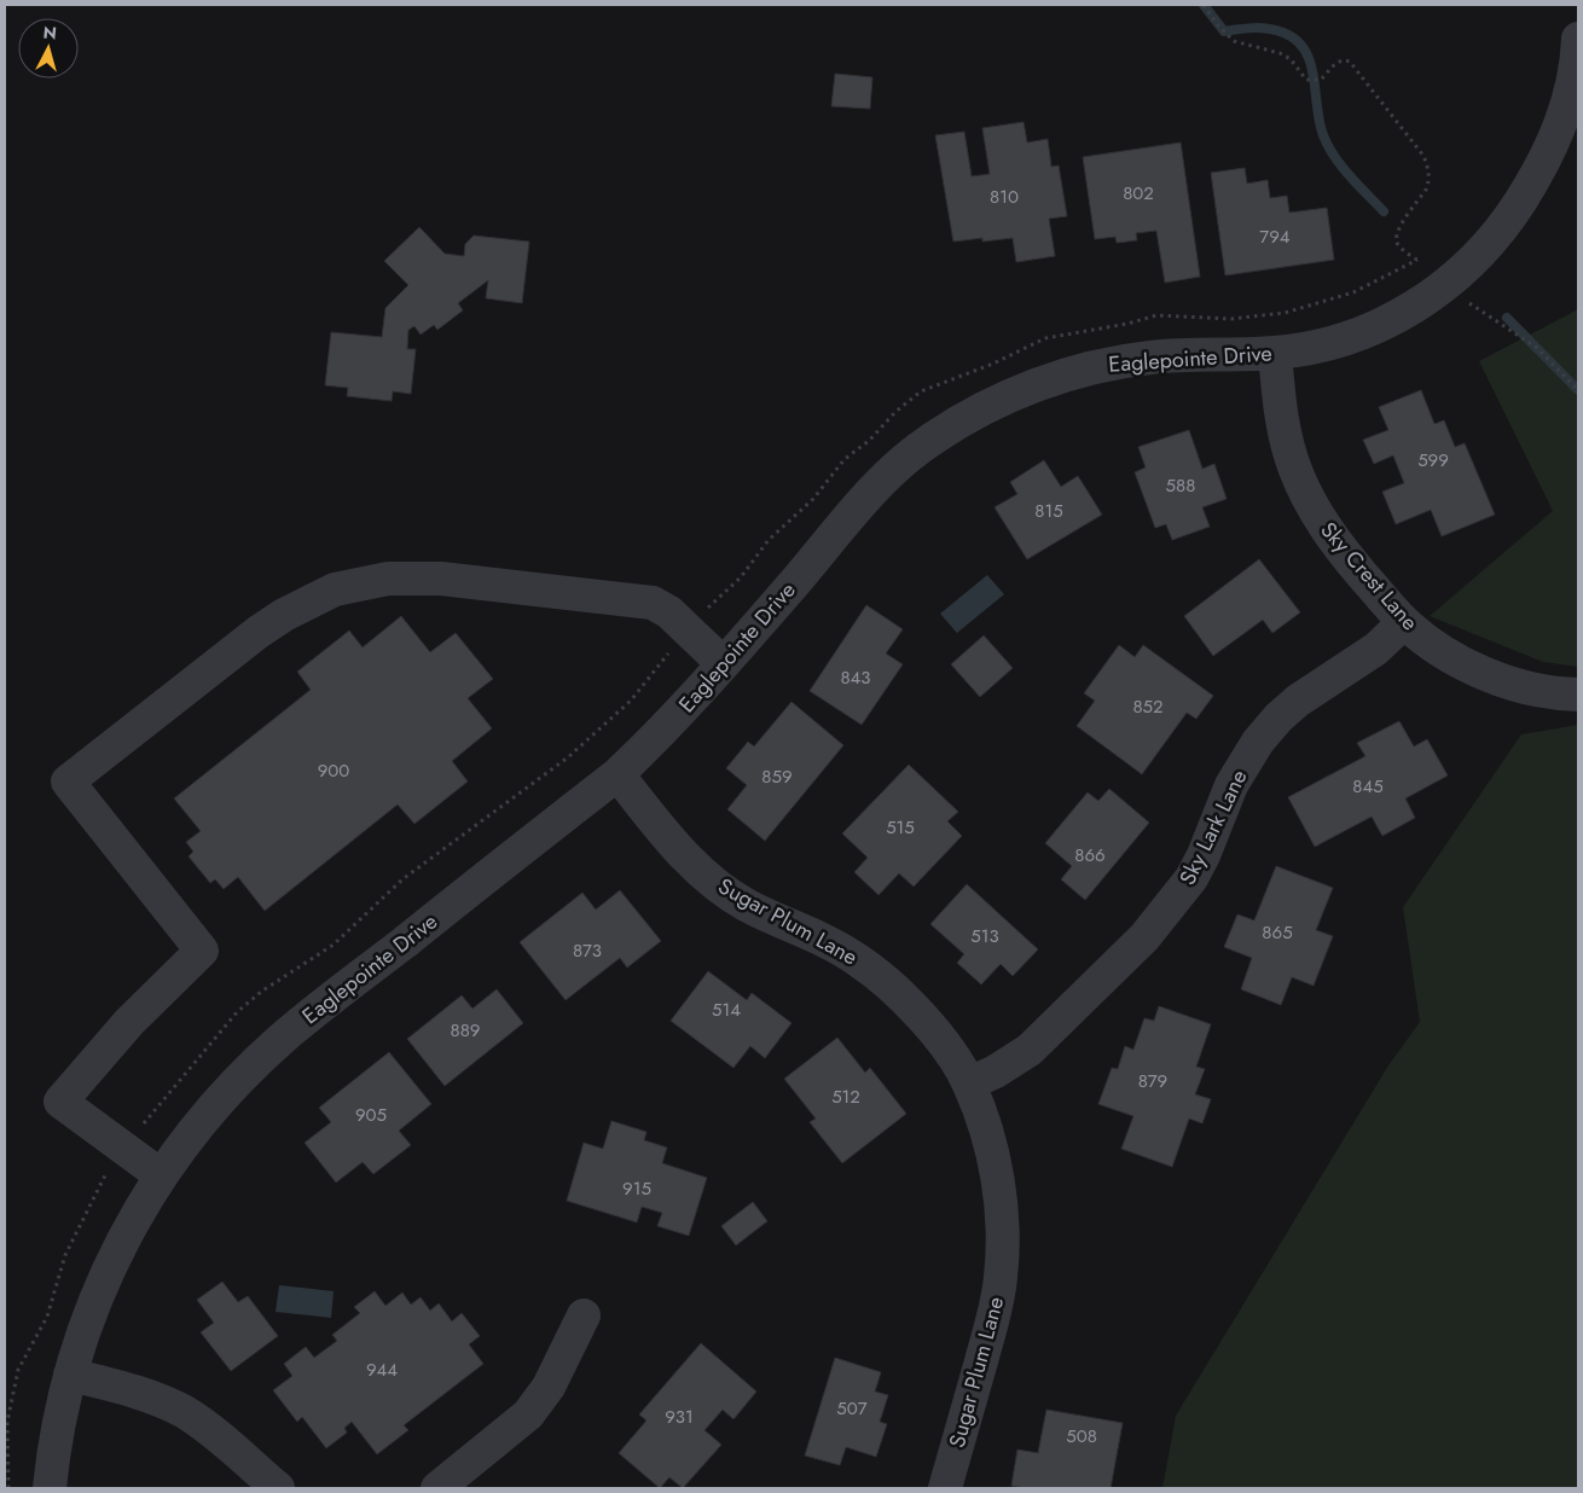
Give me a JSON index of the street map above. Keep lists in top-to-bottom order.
{
  "streets": {
    "street": [
      "Eaglepointe Drive",
      "Sky Crest Lane",
      "Sky Lark Lane",
      "Sugar Plum Lane"
    ]
  },
  "crossings": [
    ["Eaglepointe Drive", "Sky Crest Lane"],
    ["Eaglepointe Drive", "Sugar Plum Lane"],
    ["Sky Crest Lane", "Sky Lark Lane"],
    ["Sky Lark Lane", "Sugar Plum Lane"]
  ],
  "house_numbers": [
    "802",
    "810",
    "794",
    "599",
    "588",
    "815",
    "843",
    "852",
    "900",
    "859",
    "845",
    "515",
    "866",
    "865",
    "513",
    "873",
    "514",
    "889",
    "879",
    "512",
    "905",
    "915",
    "944",
    "507",
    "931",
    "508"
  ],
  "north": "top"
}
